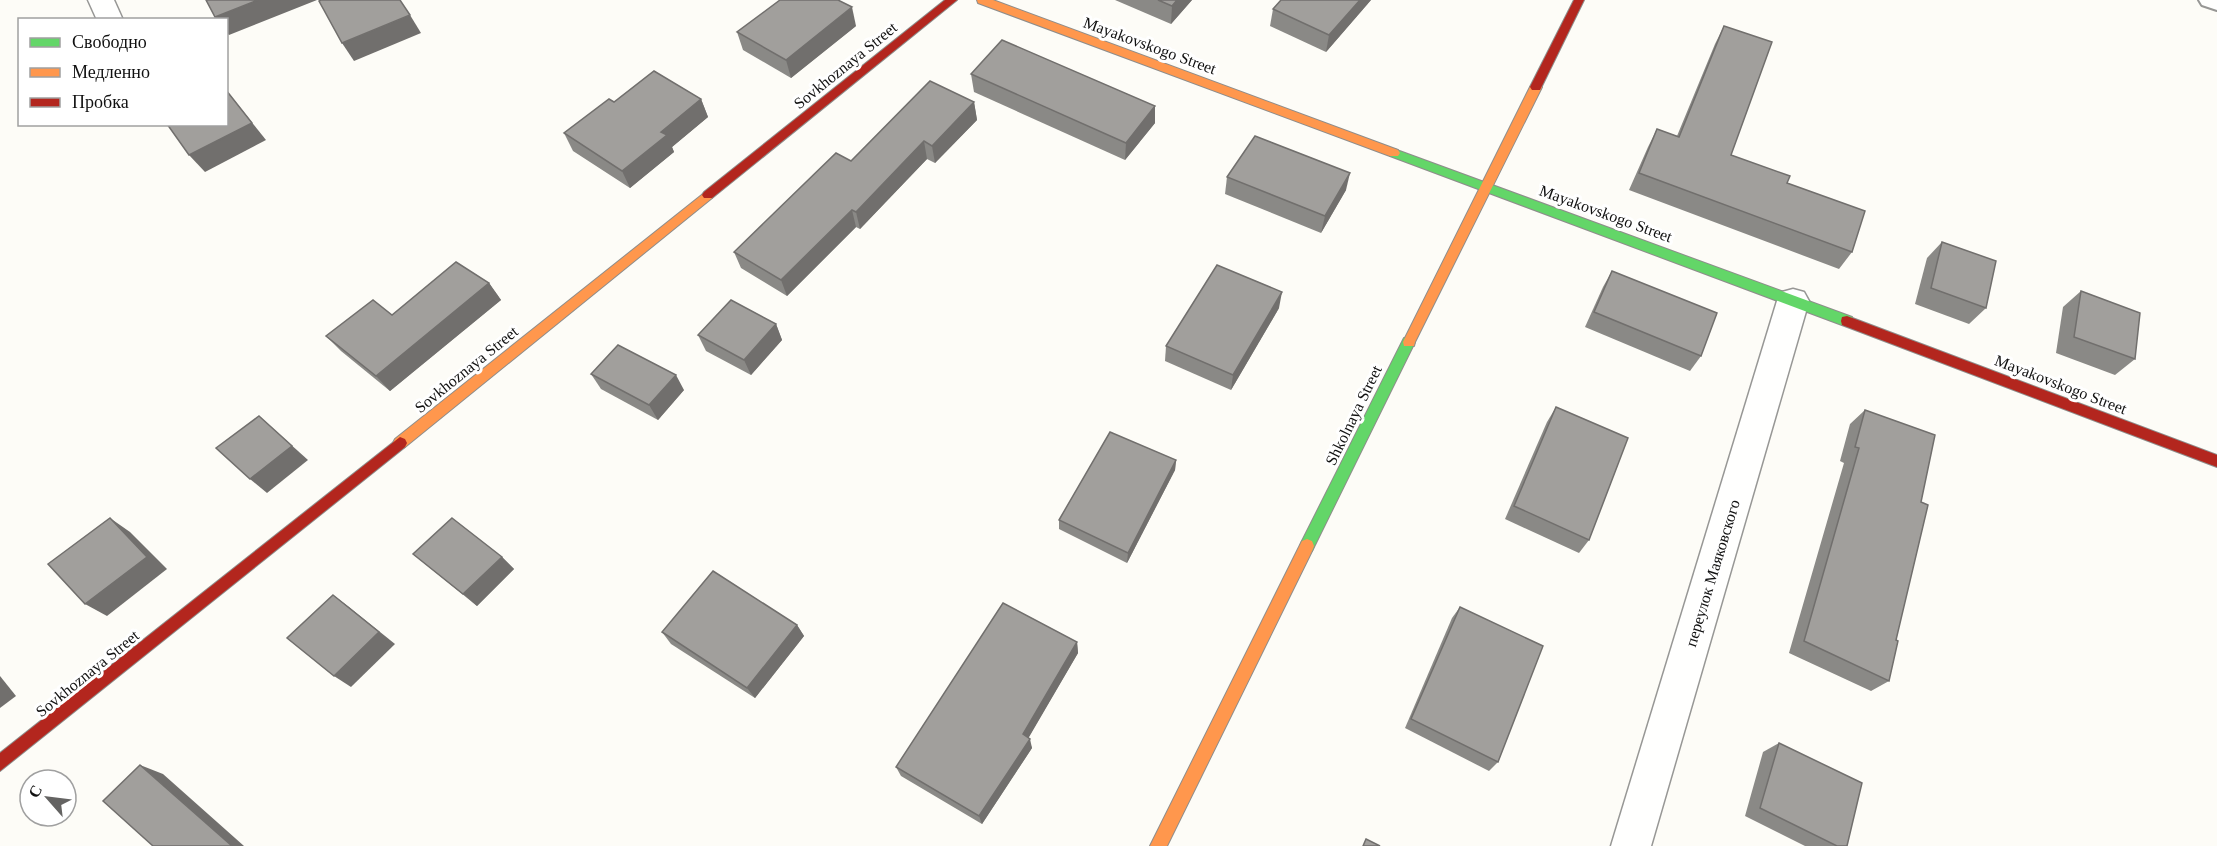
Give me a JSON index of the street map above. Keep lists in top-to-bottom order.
{
  "streets": {
    "street": [
      "Mayakovskogo Street",
      "Sovkhoznaya Street",
      "Shkolnaya Street",
      "переулок Маяковского"
    ]
  },
  "crossings": [
    ["Mayakovskogo Street", "Shkolnaya Street"],
    ["Mayakovskogo Street", "переулок Маяковского"]
  ],
  "legend": ["Свободно", "Медленно", "Пробка"],
  "north": "top left"
}
